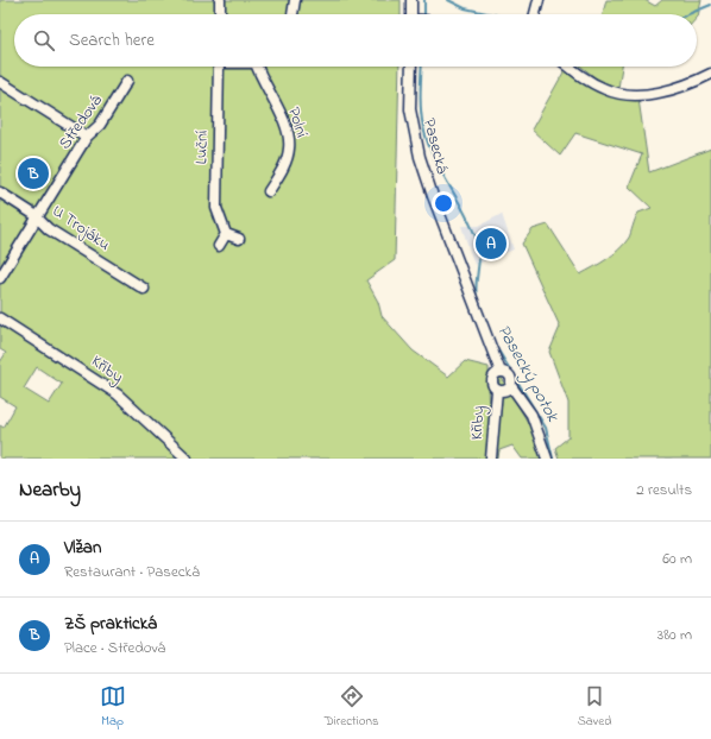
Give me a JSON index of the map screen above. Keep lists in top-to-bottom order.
{
  "streets": {
    "street": [
      "Středová",
      "Polní",
      "Pasecká",
      "Luční",
      "U Trojáku",
      "Křiby"
    ]
  },
  "crossings": [
    ["Středová", "U Trojáku"],
    ["Pasecká", "Křiby"]
  ],
  "water": ["Pasecký potok"],
  "page": {
    "search": "Search here",
    "pins": ["B", "A"],
    "heading": ["Nearby", "2 results"],
    "list": [
      {
        "mark": "A",
        "name": "Vlžan",
        "note": "Restaurant · Pasecká",
        "value": "60 m"
      },
      {
        "mark": "B",
        "name": "ZŠ praktická",
        "note": "Place · Středová",
        "value": "380 m"
      }
    ],
    "nav": ["Map", "Directions", "Saved"]
  }
}
